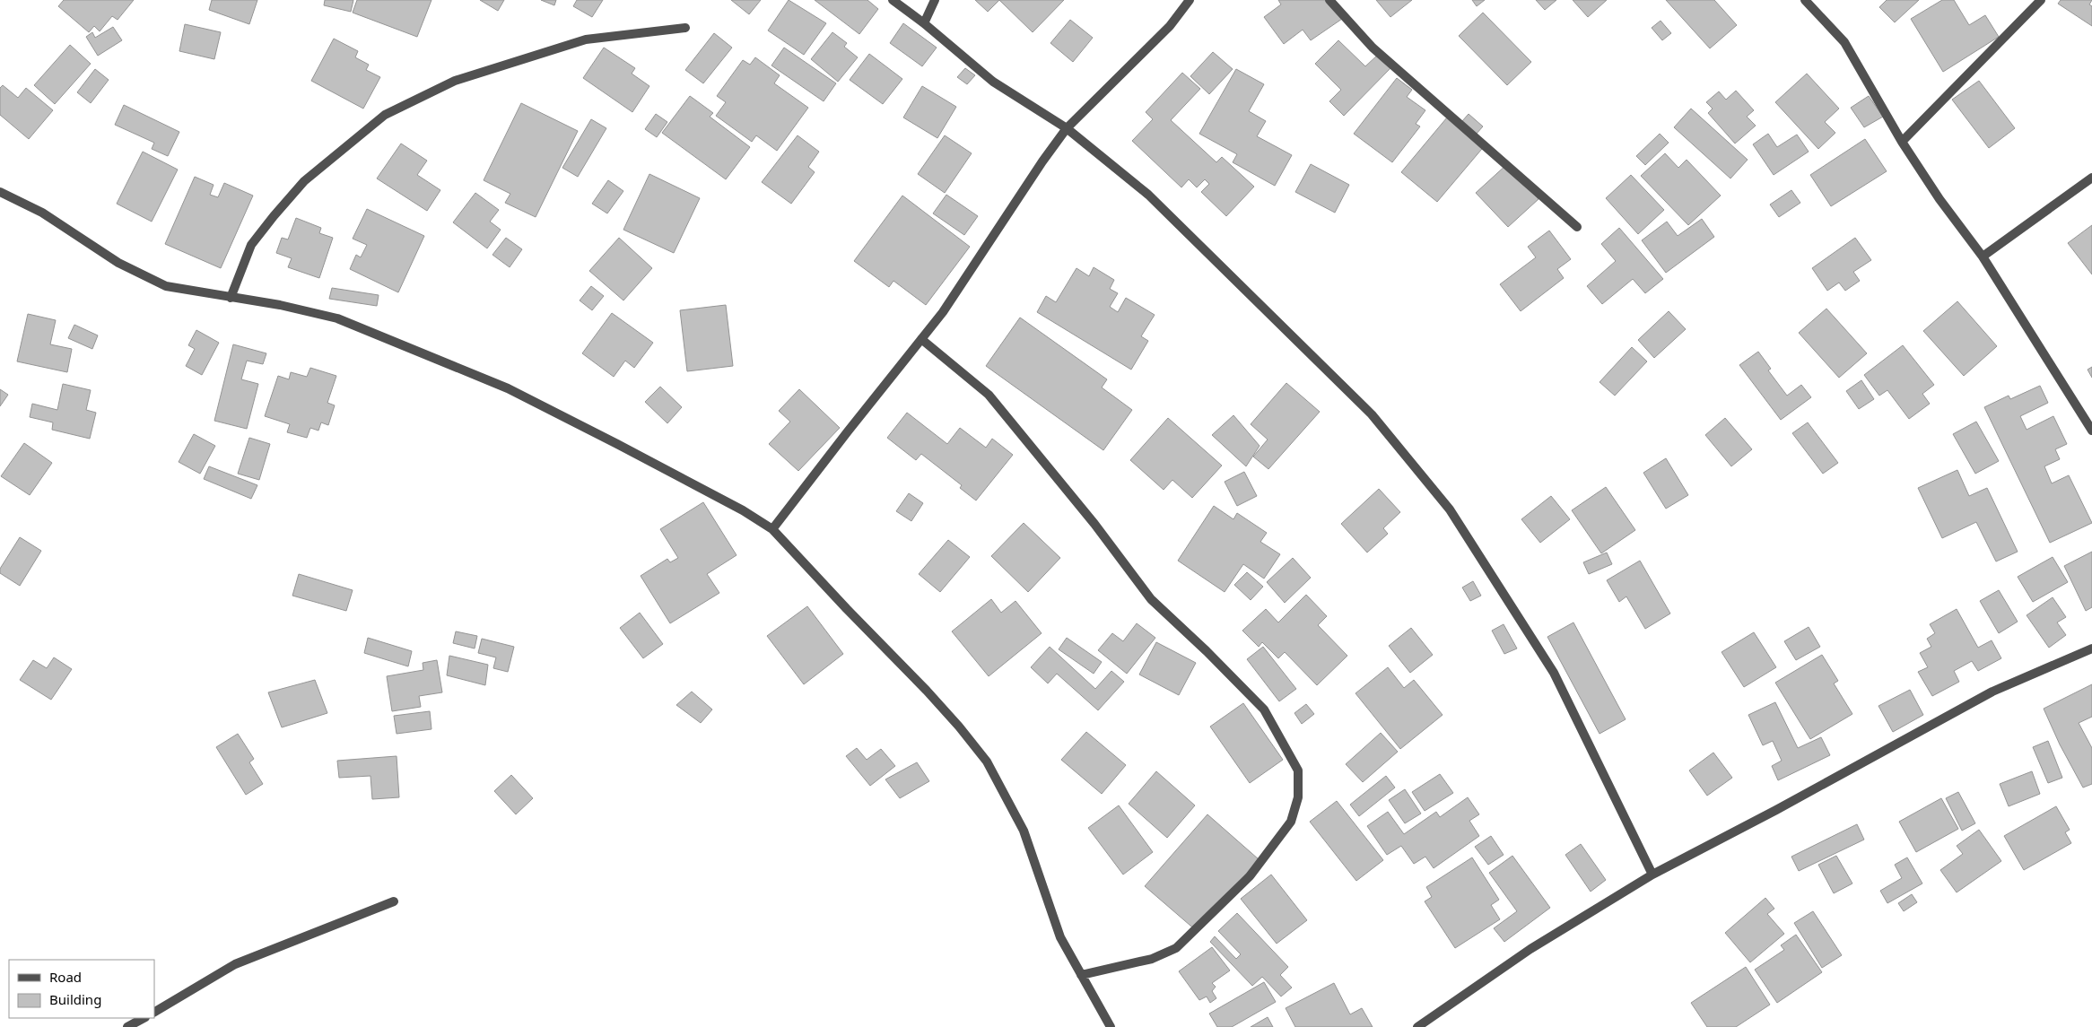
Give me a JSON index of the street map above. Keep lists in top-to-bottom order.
{
  "legend": ["Road", "Building"]
}
